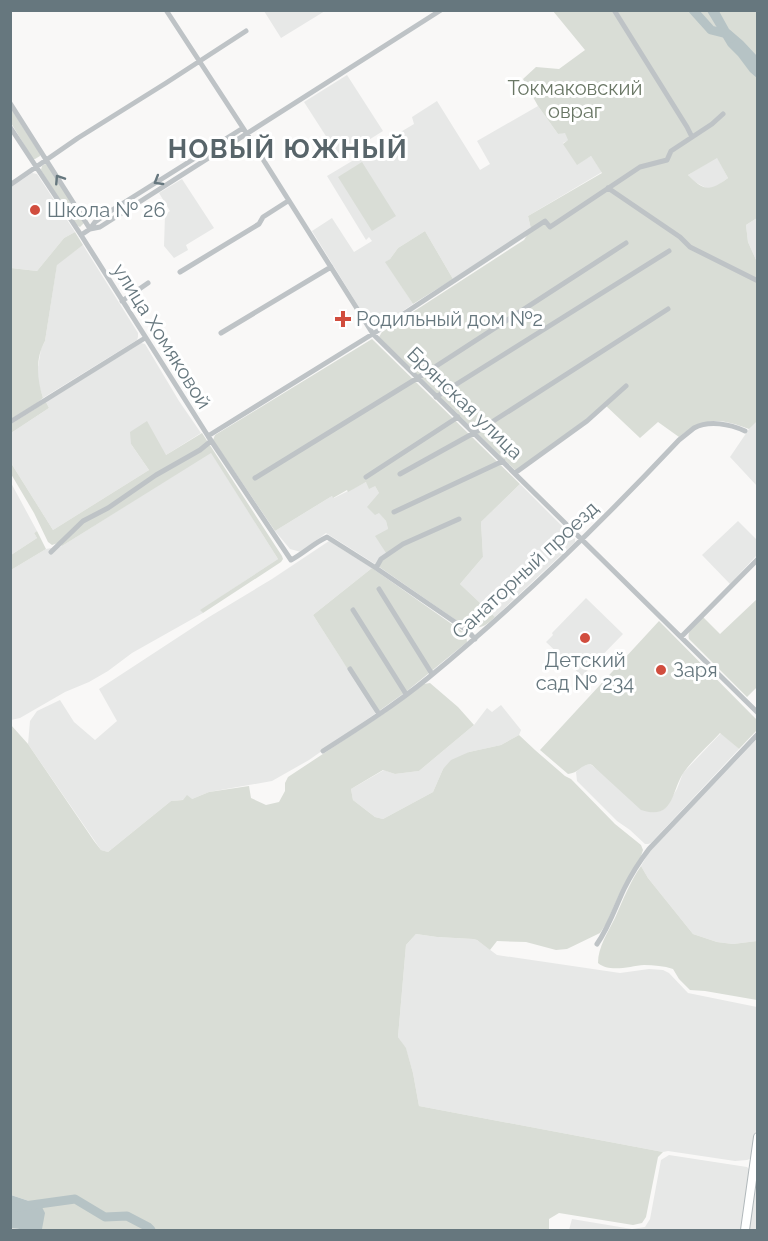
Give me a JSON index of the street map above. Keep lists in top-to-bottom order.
{
  "streets": {
    "street": ["улица Хомяковой", "Брянская улица", "Санаторный проезд"]
  },
  "crossings": [
    ["Брянская улица", "Санаторный проезд"]
  ],
  "districts": ["НОВЫЙ ЮЖНЫЙ"],
  "parks": ["Токмаковский овраг"],
  "places": {
    "other": ["Школа № 26", "Детский сад № 234", "Заря"],
    "health": ["Родильный дом №2"]
  }
}
